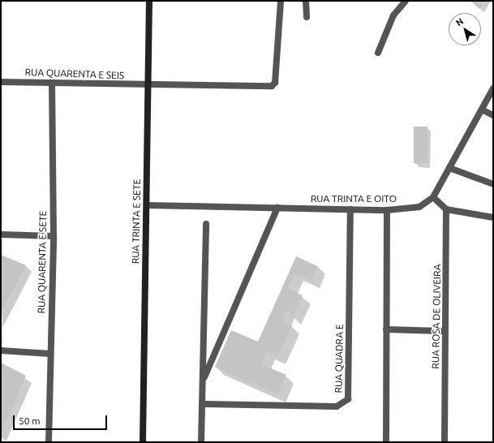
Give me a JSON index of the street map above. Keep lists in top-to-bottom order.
{
  "streets": {
    "street": [
      "RUA QUARENTA E SEIS",
      "RUA TRINTA E OITO",
      "RUA TRINTA E SETE",
      "RUA QUARENTA E SETE",
      "RUA ROSA DE OLIVEIRA",
      "RUA QUADRA E"
    ]
  },
  "crossings": [
    ["RUA QUARENTA E SEIS", "RUA TRINTA E SETE"],
    ["RUA QUARENTA E SEIS", "RUA QUARENTA E SETE"],
    ["RUA TRINTA E OITO", "RUA TRINTA E SETE"],
    ["RUA TRINTA E OITO", "RUA QUADRA E"]
  ],
  "scale_bar": "50 m",
  "north": "top left"
}
